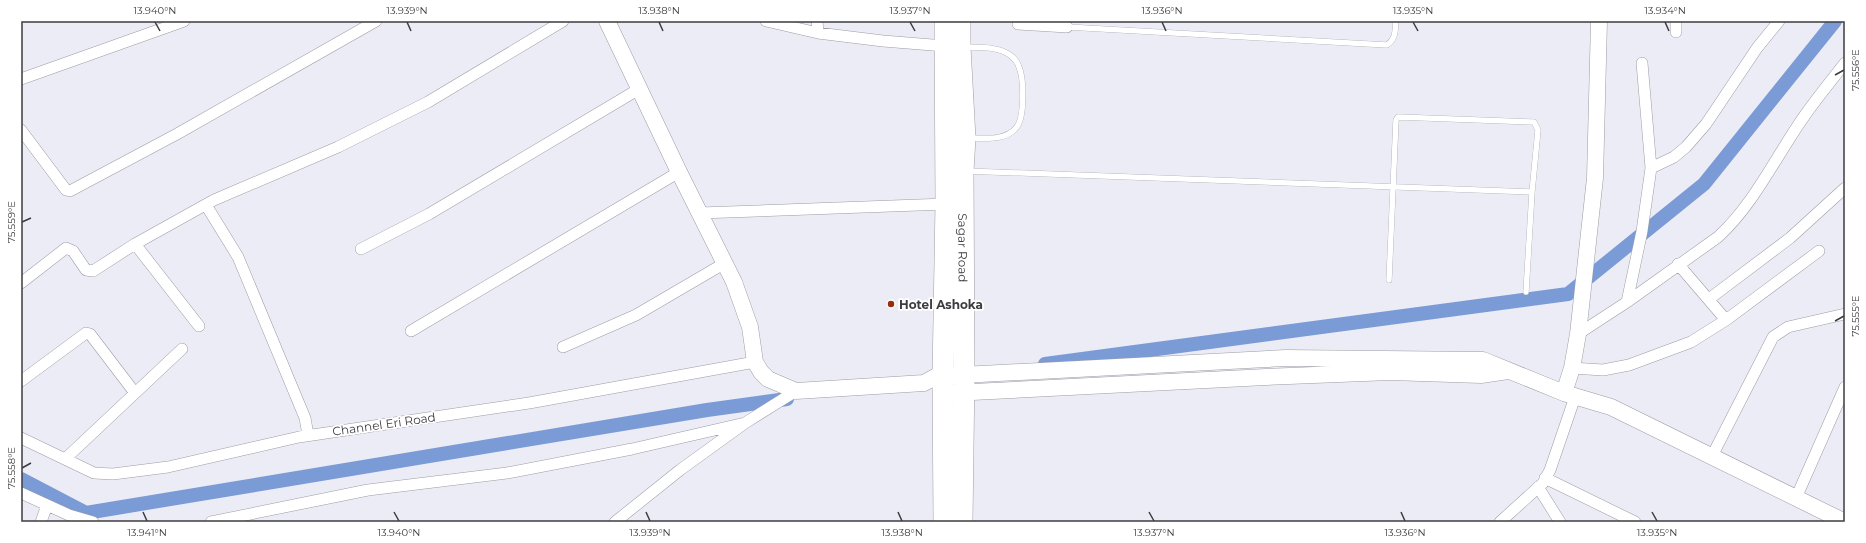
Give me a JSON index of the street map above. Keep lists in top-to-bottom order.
{
  "streets": {
    "highway": ["Sagar Road"],
    "street": ["Channel Eri Road"]
  },
  "places": ["Hotel Ashoka"],
  "coordinates": [
    "13.940°N",
    "13.939°N",
    "13.938°N",
    "13.937°N",
    "13.936°N",
    "13.935°N",
    "13.934°N",
    "75.556°E",
    "75.559°E",
    "75.555°E",
    "75.558°E",
    "13.941°N"
  ]
}
